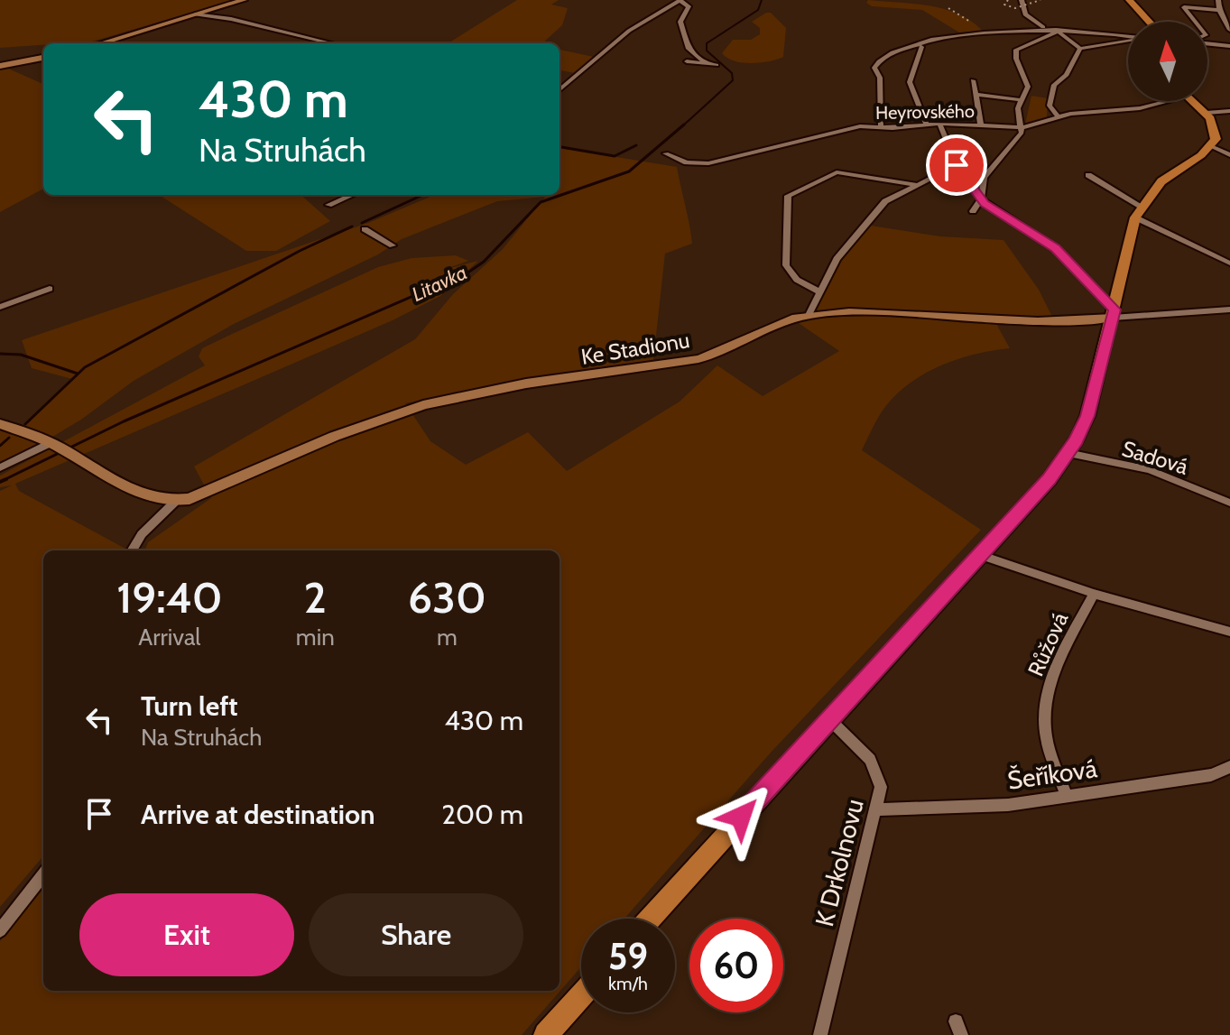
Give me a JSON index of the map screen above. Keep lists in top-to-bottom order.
{
  "streets": {
    "street": [
      "Heyrovského",
      "Ke Stadionu",
      "Sadová",
      "Růžová",
      "Šeříková",
      "K Drkolnovu"
    ]
  },
  "crossings": [
    ["Růžová", "Šeříková"],
    ["Šeříková", "K Drkolnovu"]
  ],
  "water": ["Litavka"],
  "north": "top",
  "page": {
    "turn": ["430 m", "Na Struhách"],
    "eta": [
      "19:40",
      "Arrival",
      "2",
      "min",
      "630",
      "m"
    ],
    "list": [
      {
        "name": "Turn left",
        "note": "Na Struhách",
        "value": "430 m"
      },
      {
        "name": "Arrive at destination",
        "value": "200 m"
      }
    ],
    "buttons": ["Exit", "Share"],
    "speed": "59 km/h",
    "limit": "60"
  }
}
